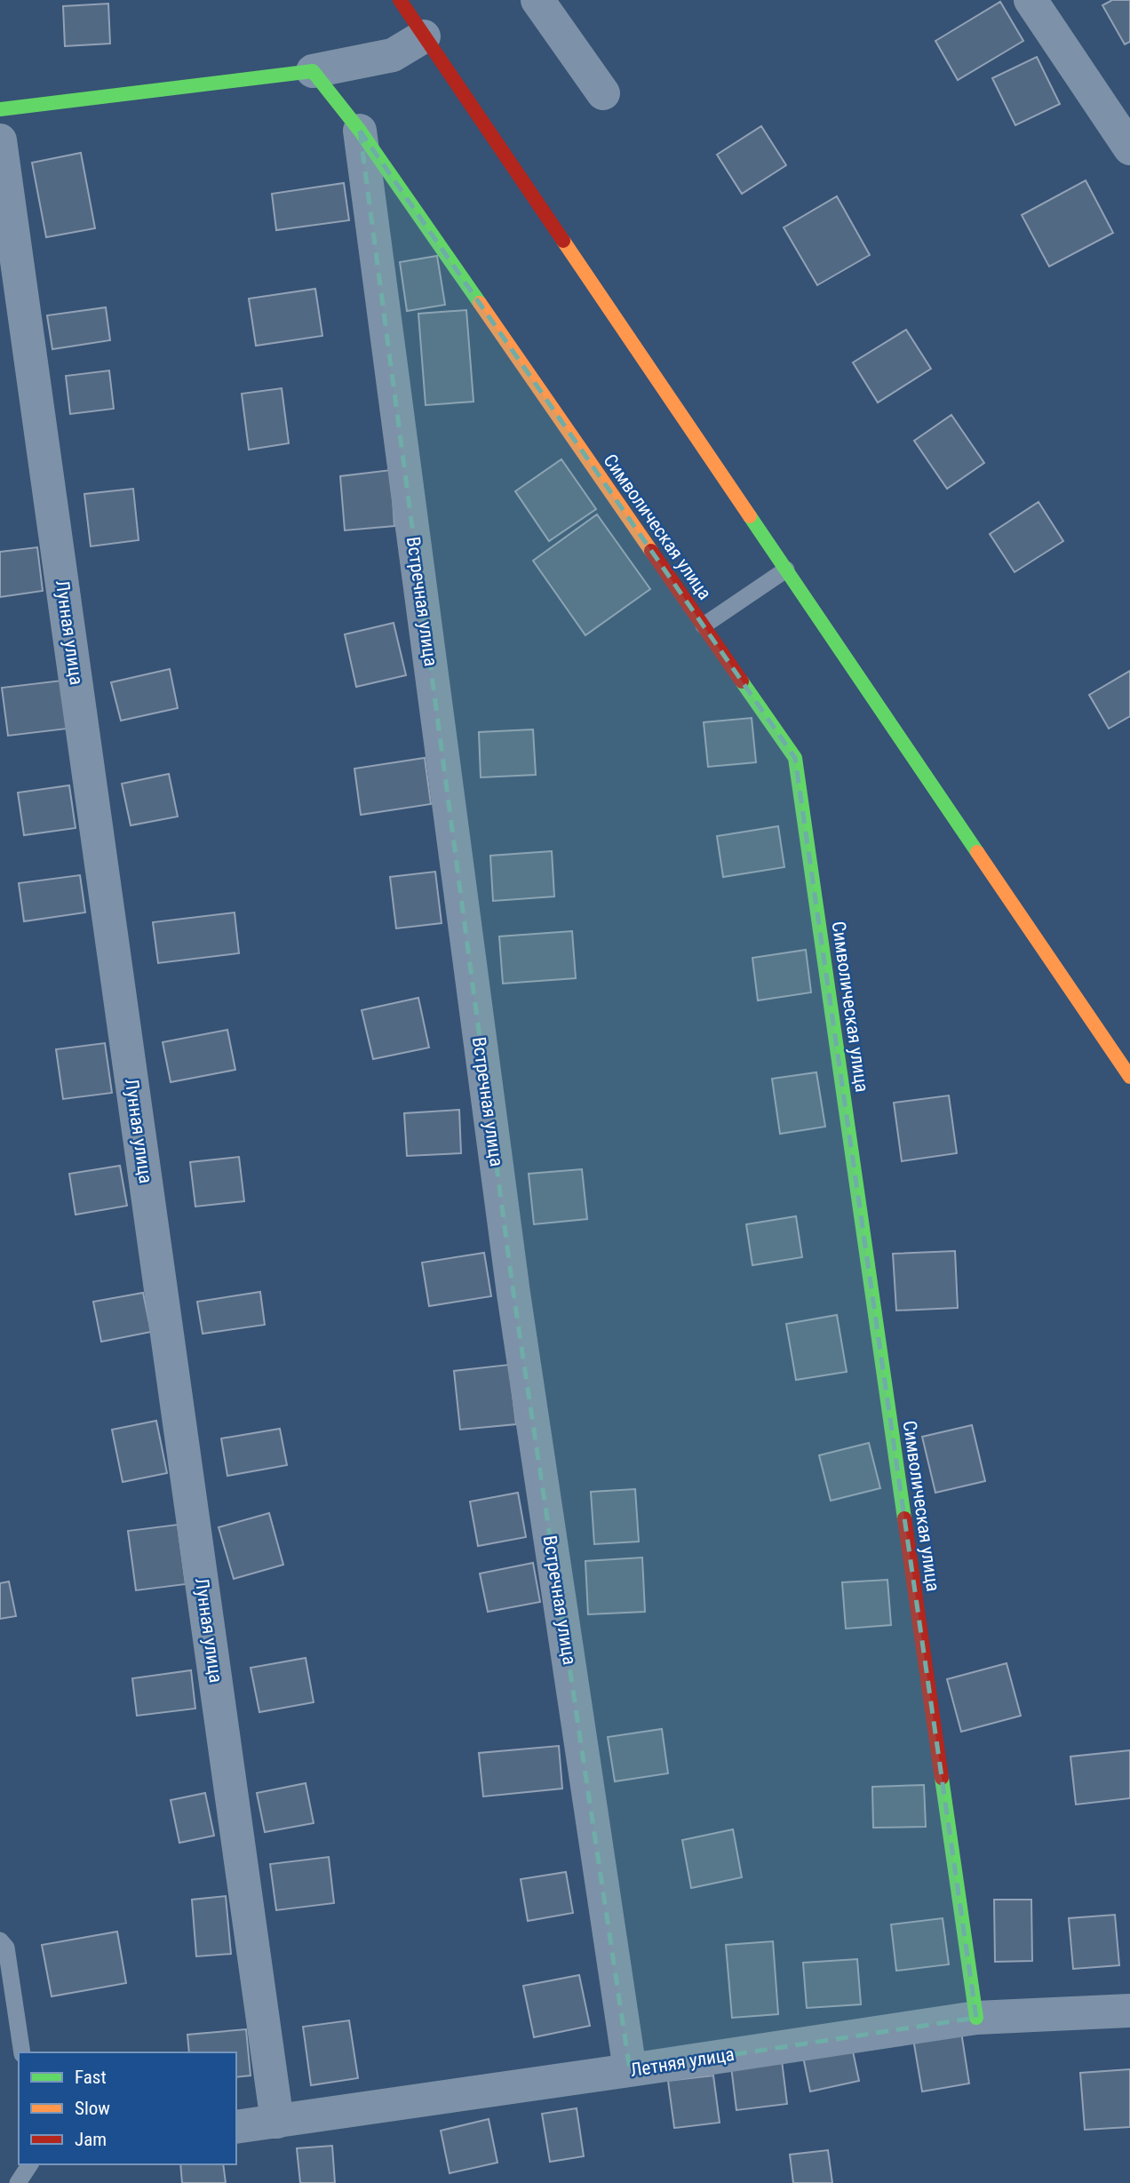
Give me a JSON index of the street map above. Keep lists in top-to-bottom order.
{
  "streets": {
    "street": [
      "Символическая улица",
      "Встречная улица",
      "Лунная улица",
      "Летняя улица"
    ]
  },
  "crossings": [
    ["Символическая улица", "Встречная улица"],
    ["Символическая улица", "Летняя улица"],
    ["Встречная улица", "Летняя улица"],
    ["Лунная улица", "Летняя улица"]
  ],
  "legend": ["Fast", "Slow", "Jam"]
}
